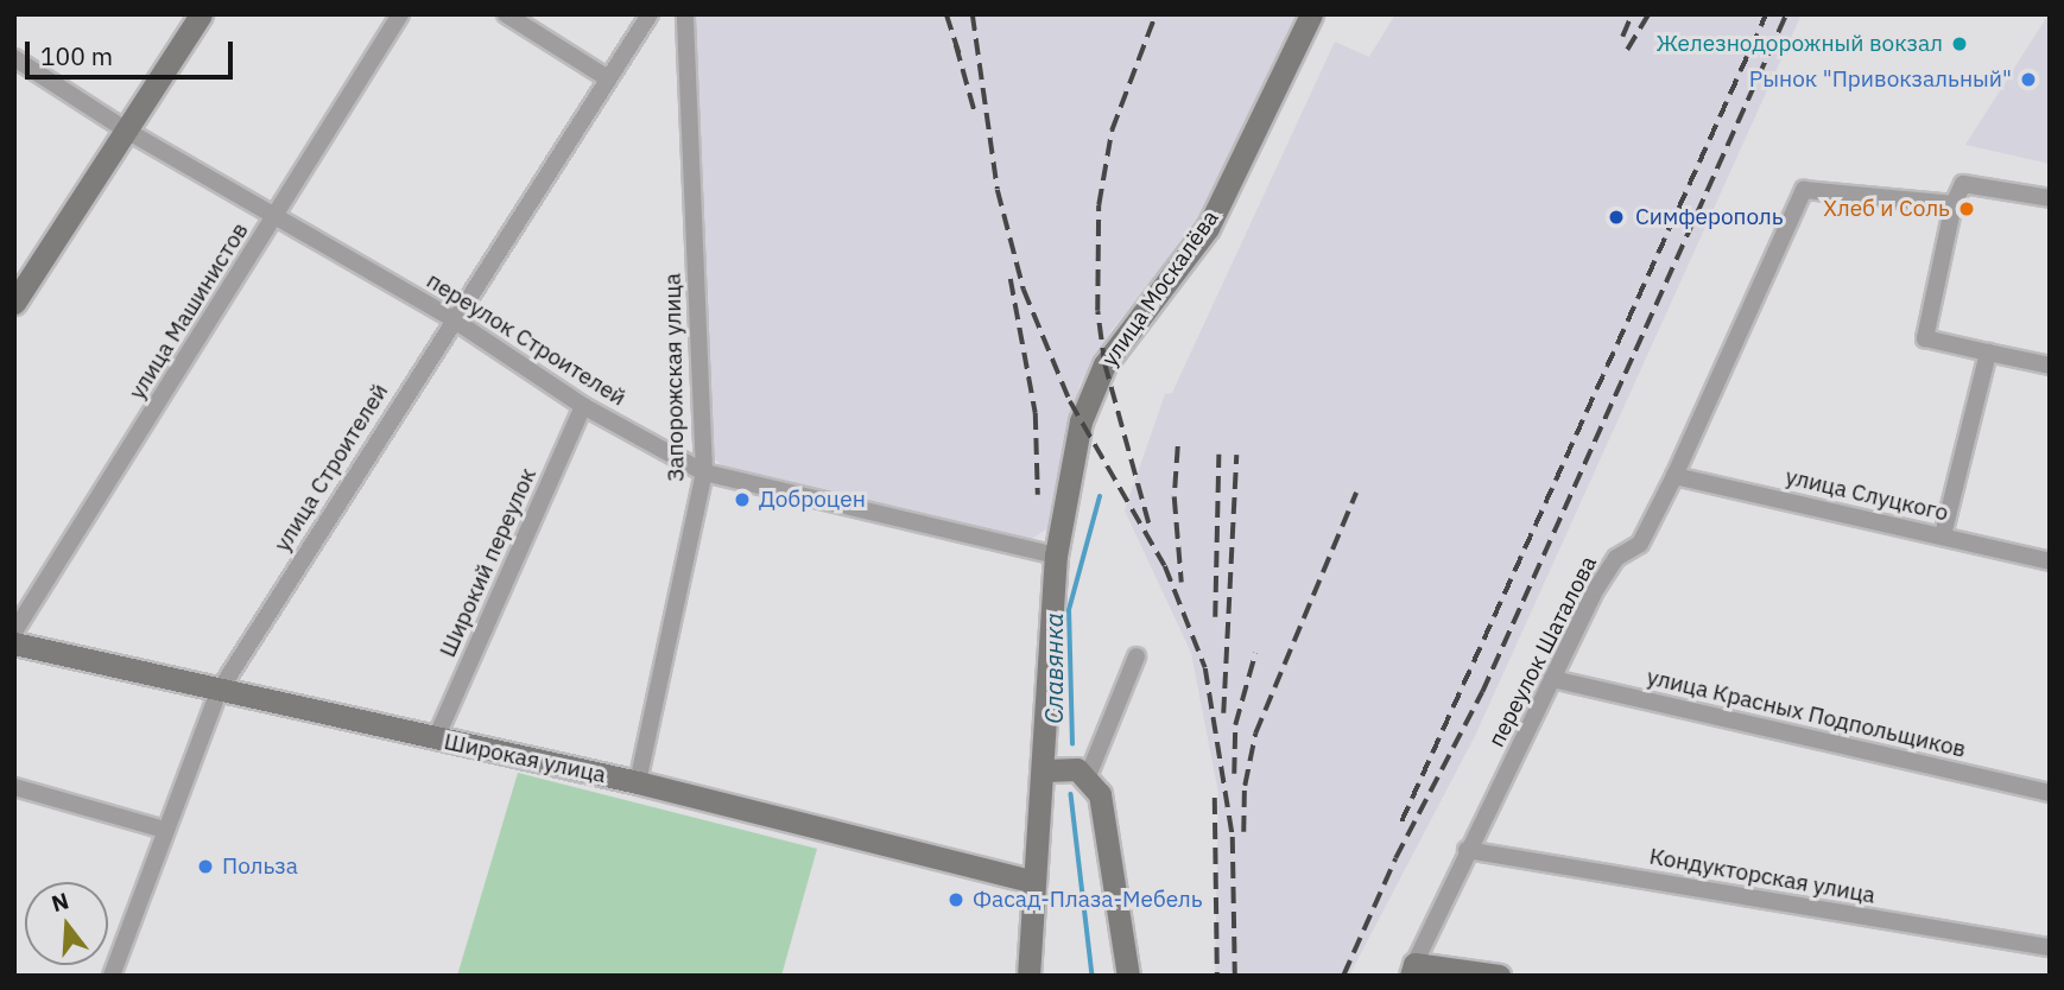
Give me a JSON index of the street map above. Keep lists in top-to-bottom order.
{
  "streets": {
    "main road": ["улица Москалёва", "Широкая улица"],
    "street": [
      "улица Машинистов",
      "переулок Строителей",
      "Запорожская улица",
      "улица Строителей",
      "улица Слуцкого",
      "Широкий переулок",
      "переулок Шаталова",
      "улица Красных Подпольщиков",
      "Кондукторская улица"
    ]
  },
  "crossings": [
    ["улица Москалёва", "переулок Строителей"],
    ["улица Москалёва", "Широкая улица"],
    ["улица Машинистов", "переулок Строителей"],
    ["переулок Строителей", "Запорожская улица"],
    ["переулок Строителей", "улица Строителей"],
    ["переулок Строителей", "Широкий переулок"],
    ["Запорожская улица", "Широкая улица"],
    ["улица Строителей", "Широкая улица"],
    ["улица Слуцкого", "переулок Шаталова"],
    ["Широкий переулок", "Широкая улица"],
    ["переулок Шаталова", "улица Красных Подпольщиков"],
    ["переулок Шаталова", "Кондукторская улица"]
  ],
  "water": ["Славянка"],
  "places": [
    "Железнодорожный вокзал",
    "Рынок \"Привокзальный\"",
    "Хлеб и Соль",
    "Симферополь",
    "Доброцен",
    "Польза",
    "Фасад-Плаза-Мебель"
  ],
  "scale_bar": "100 m",
  "north": "top"
}
